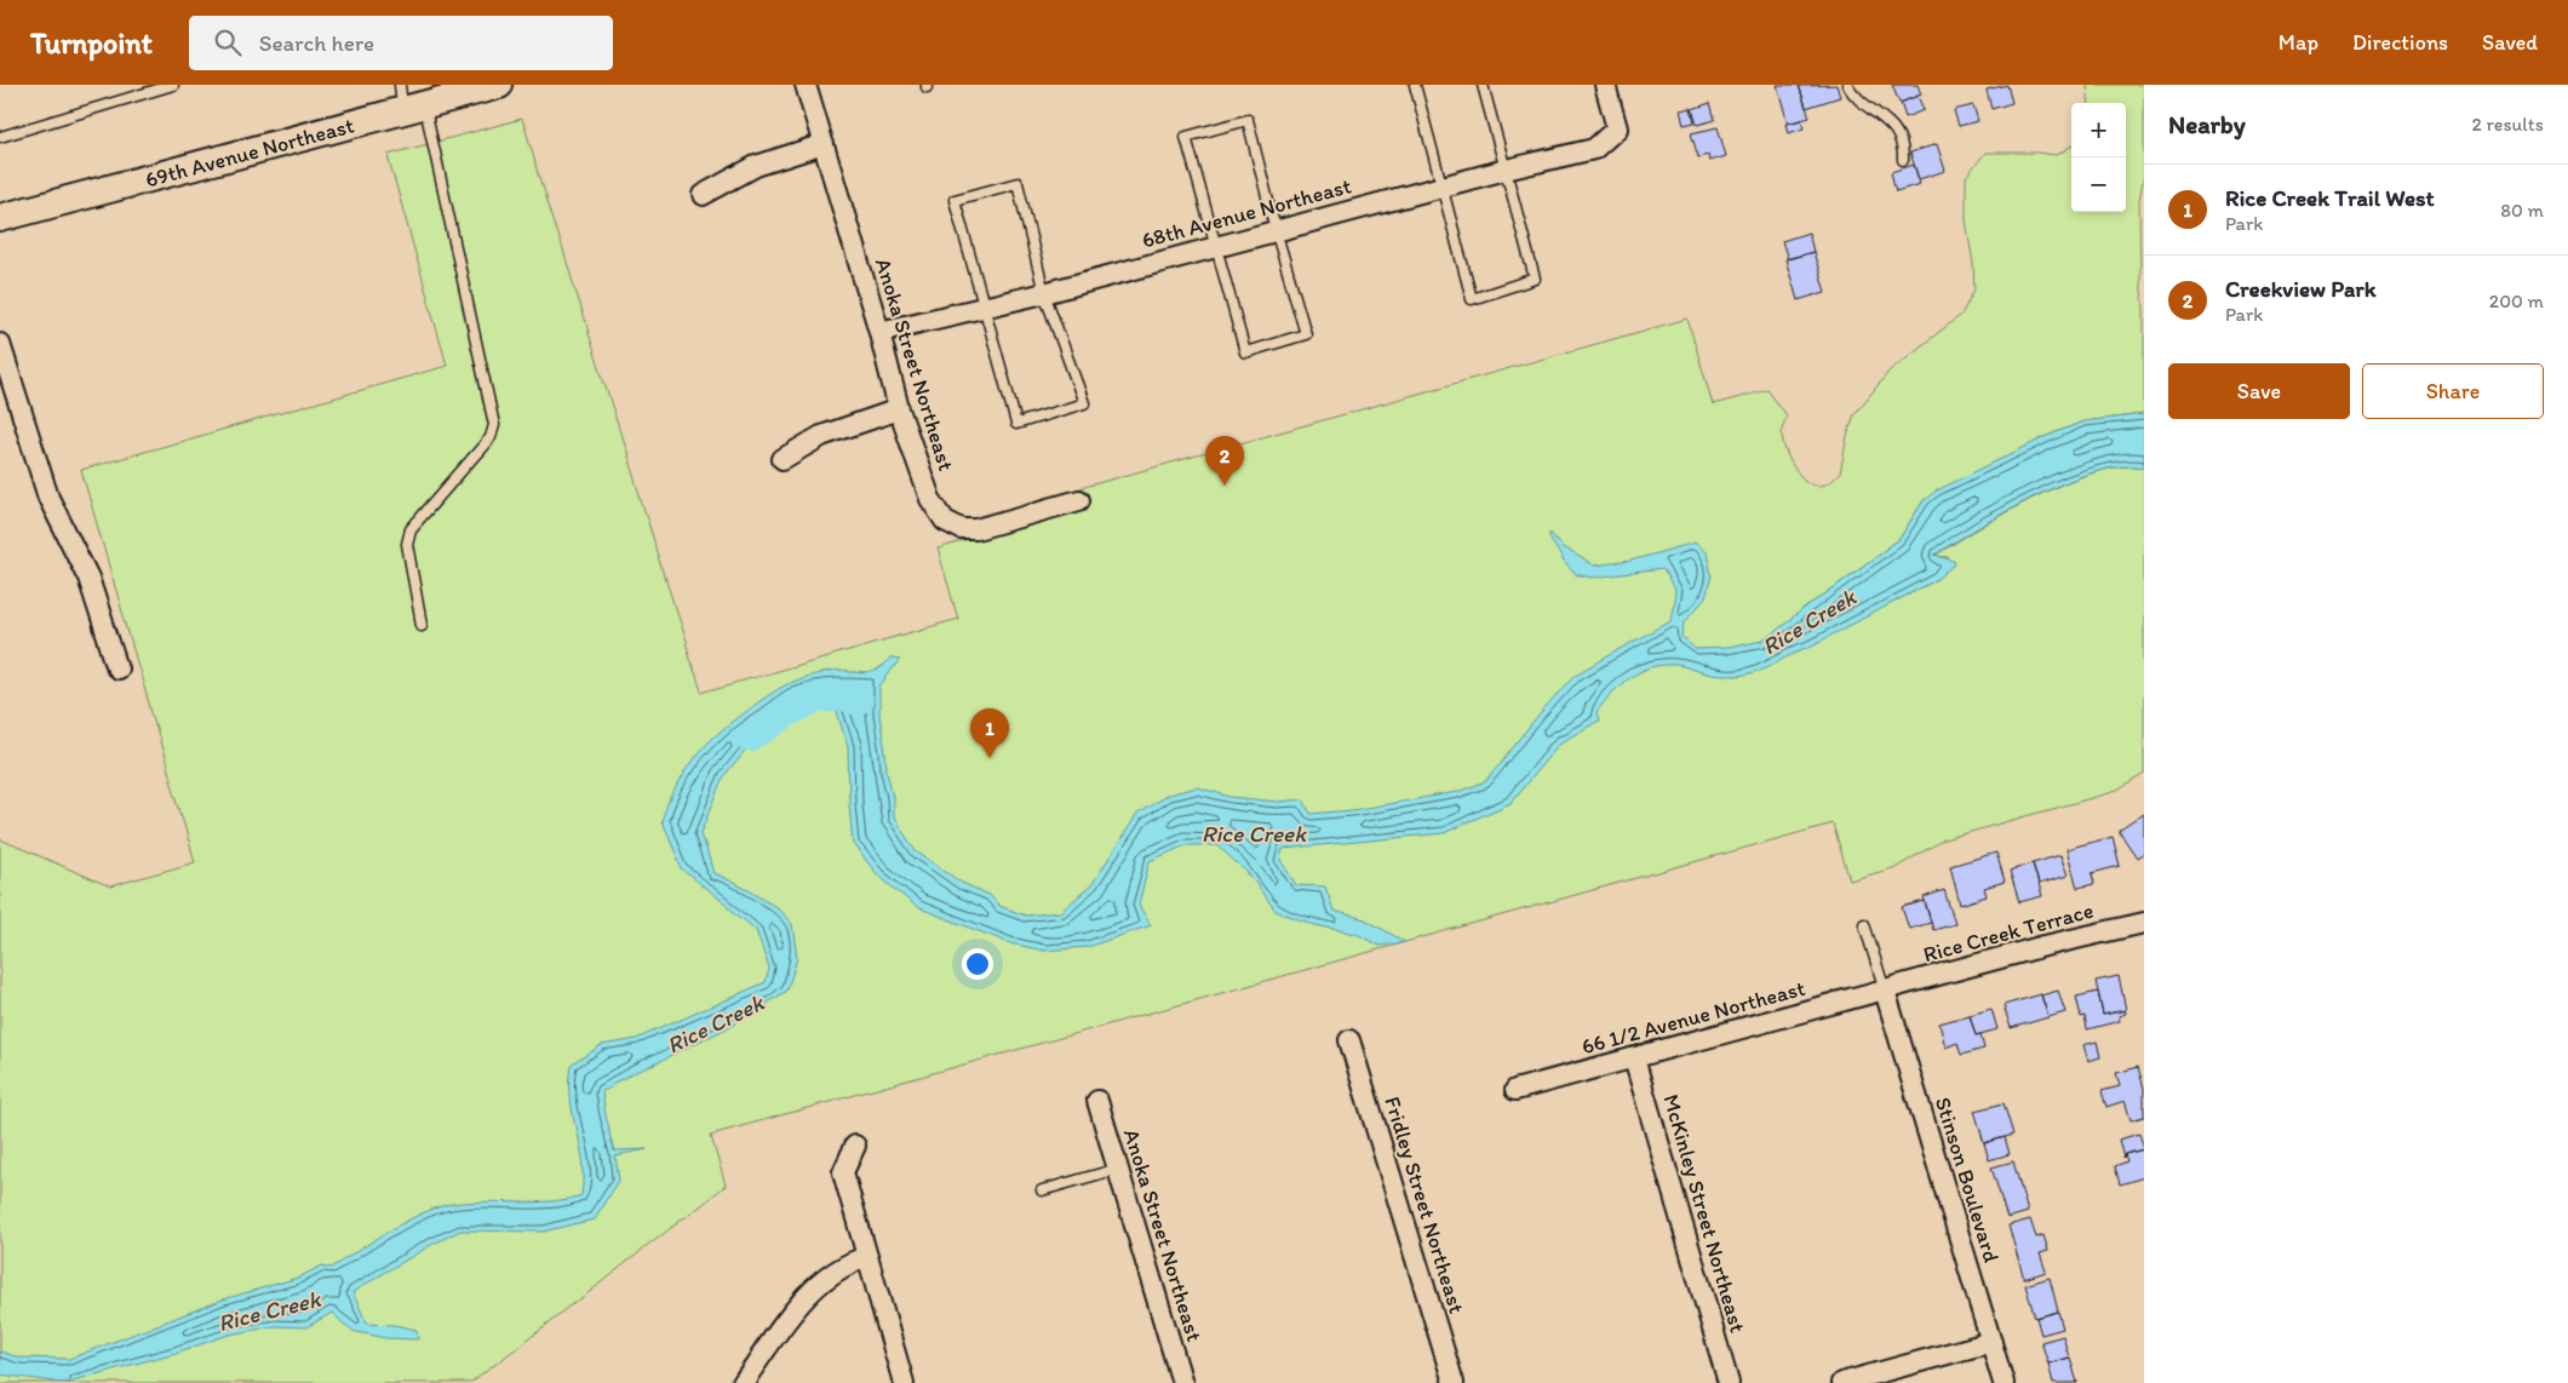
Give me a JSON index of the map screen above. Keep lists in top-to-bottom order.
{
  "streets": {
    "street": [
      "69th Avenue Northeast",
      "68th Avenue Northeast",
      "Anoka Street Northeast",
      "Rice Creek Terrace",
      "66 1/2 Avenue Northeast",
      "Stinson Boulevard",
      "Fridley Street Northeast",
      "McKinley Street Northeast"
    ]
  },
  "crossings": [
    ["68th Avenue Northeast", "Anoka Street Northeast"],
    ["Rice Creek Terrace", "66 1/2 Avenue Northeast"],
    ["Rice Creek Terrace", "Stinson Boulevard"],
    ["66 1/2 Avenue Northeast", "Stinson Boulevard"],
    ["66 1/2 Avenue Northeast", "McKinley Street Northeast"]
  ],
  "water": ["Rice Creek"],
  "page": {
    "header": "Turnpoint",
    "search": "Search here",
    "nav": ["Map", "Directions", "Saved"],
    "heading": ["Nearby", "2 results"],
    "map_buttons": ["+", "−"],
    "list": [
      {
        "mark": "1",
        "name": "Rice Creek Trail West",
        "note": "Park",
        "value": "80 m"
      },
      {
        "mark": "2",
        "name": "Creekview Park",
        "note": "Park",
        "value": "200 m"
      }
    ],
    "buttons": ["Save", "Share"],
    "pins": ["2", "1"]
  }
}
